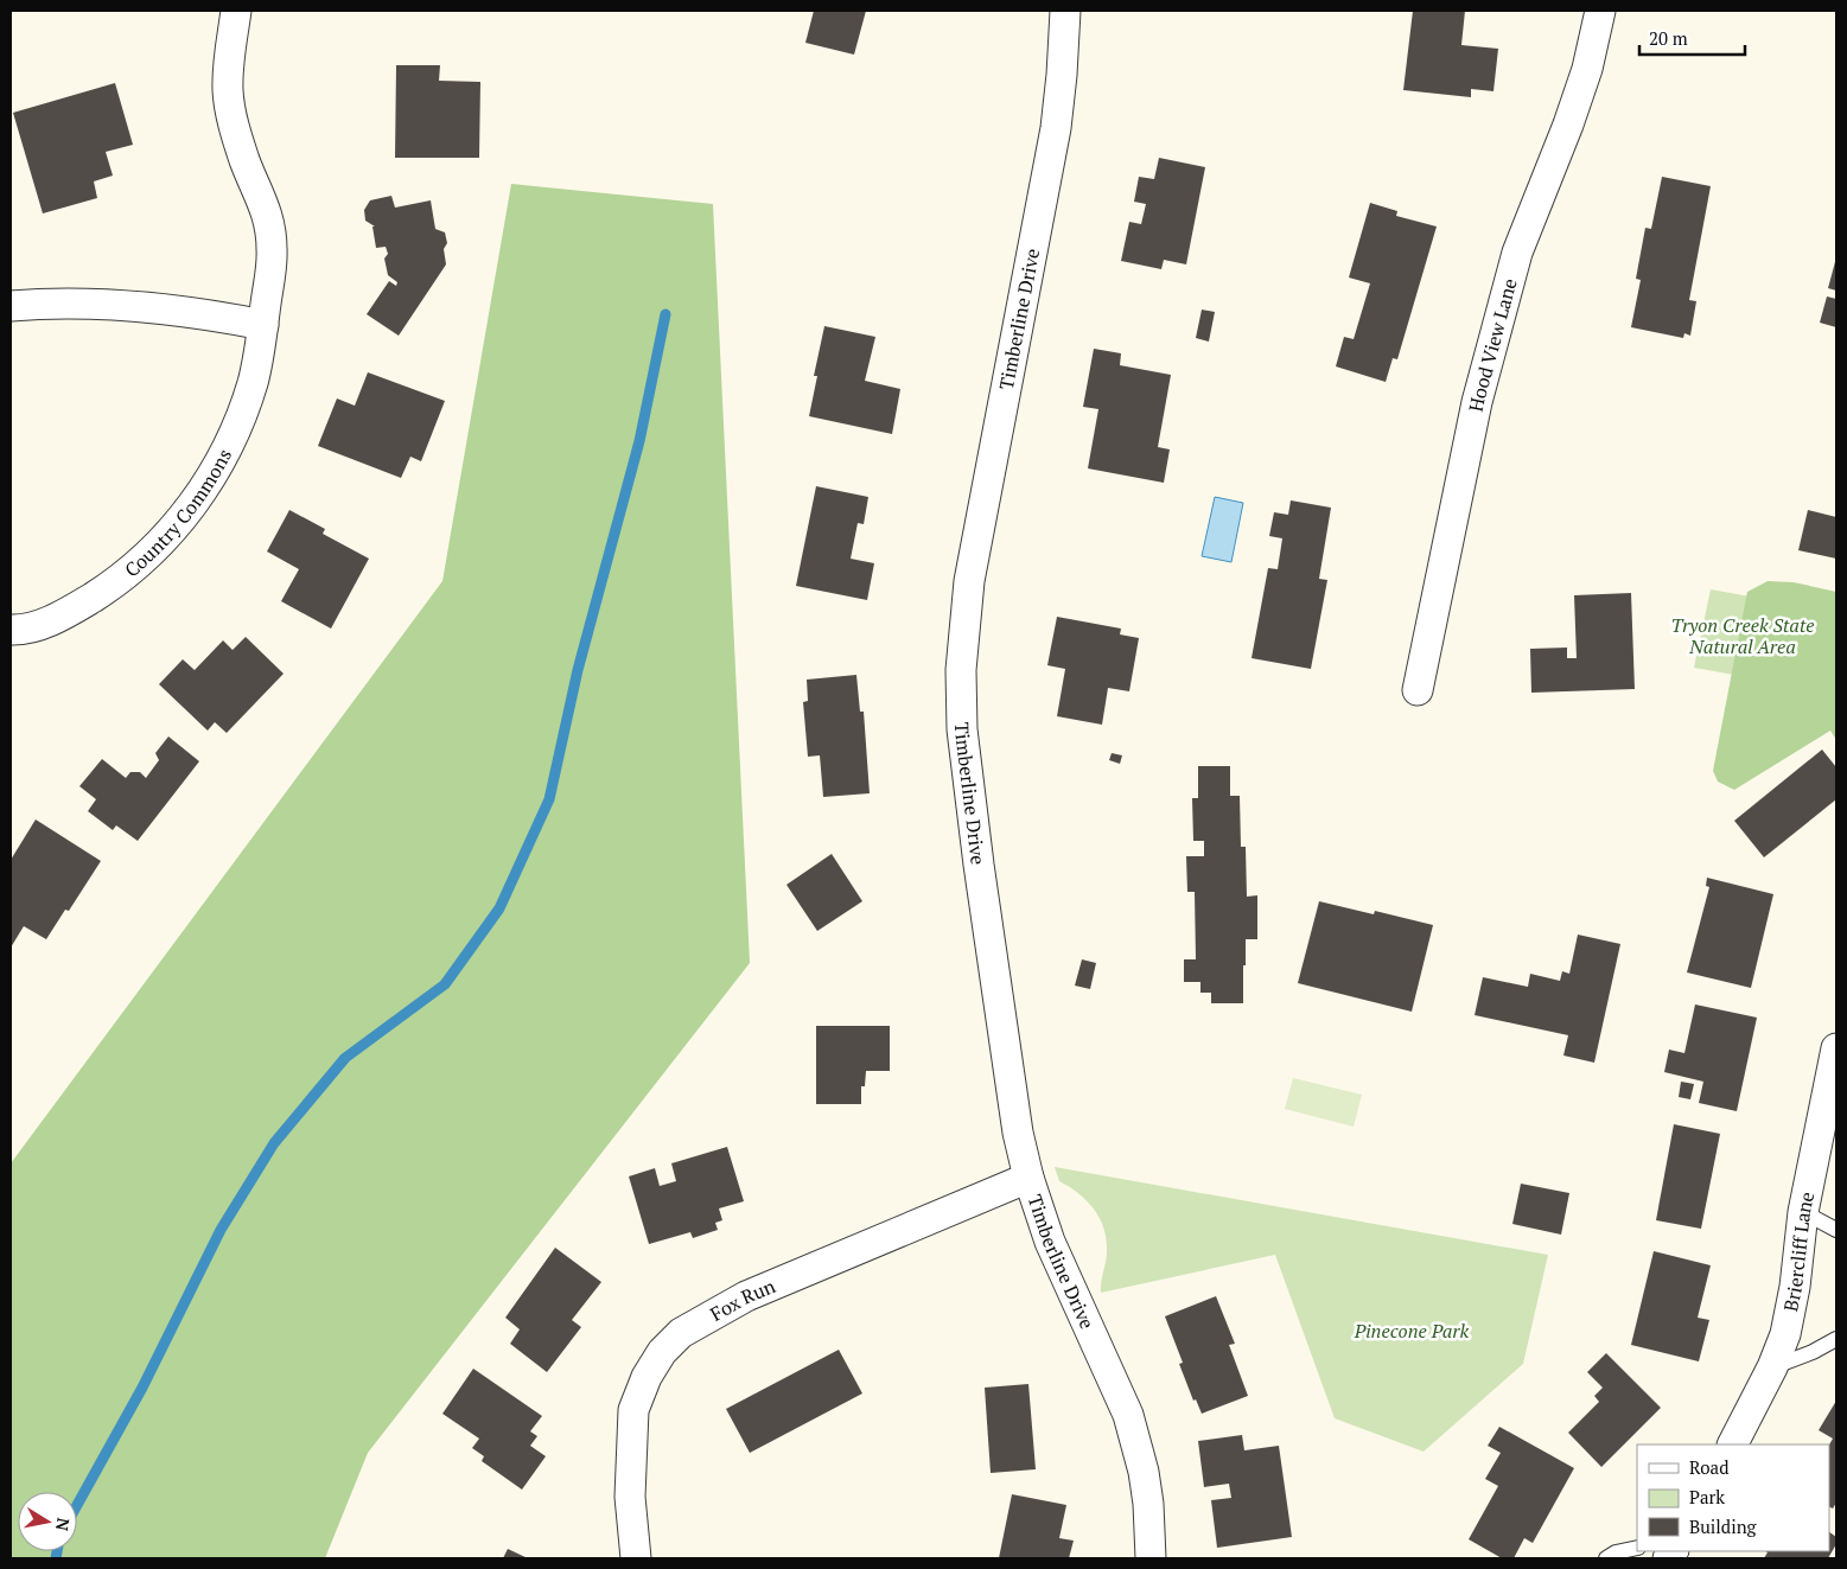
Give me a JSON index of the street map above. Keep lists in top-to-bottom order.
{
  "streets": {
    "street": [
      "Timberline Drive",
      "Hood View Lane",
      "Country Commons",
      "Briercliff Lane",
      "Fox Run"
    ]
  },
  "crossings": [
    ["Timberline Drive", "Fox Run"]
  ],
  "parks": ["Tryon Creek State Natural Area", "Pinecone Park"],
  "legend": ["Road", "Park", "Building"],
  "scale_bar": "20 m",
  "north": "right"
}
